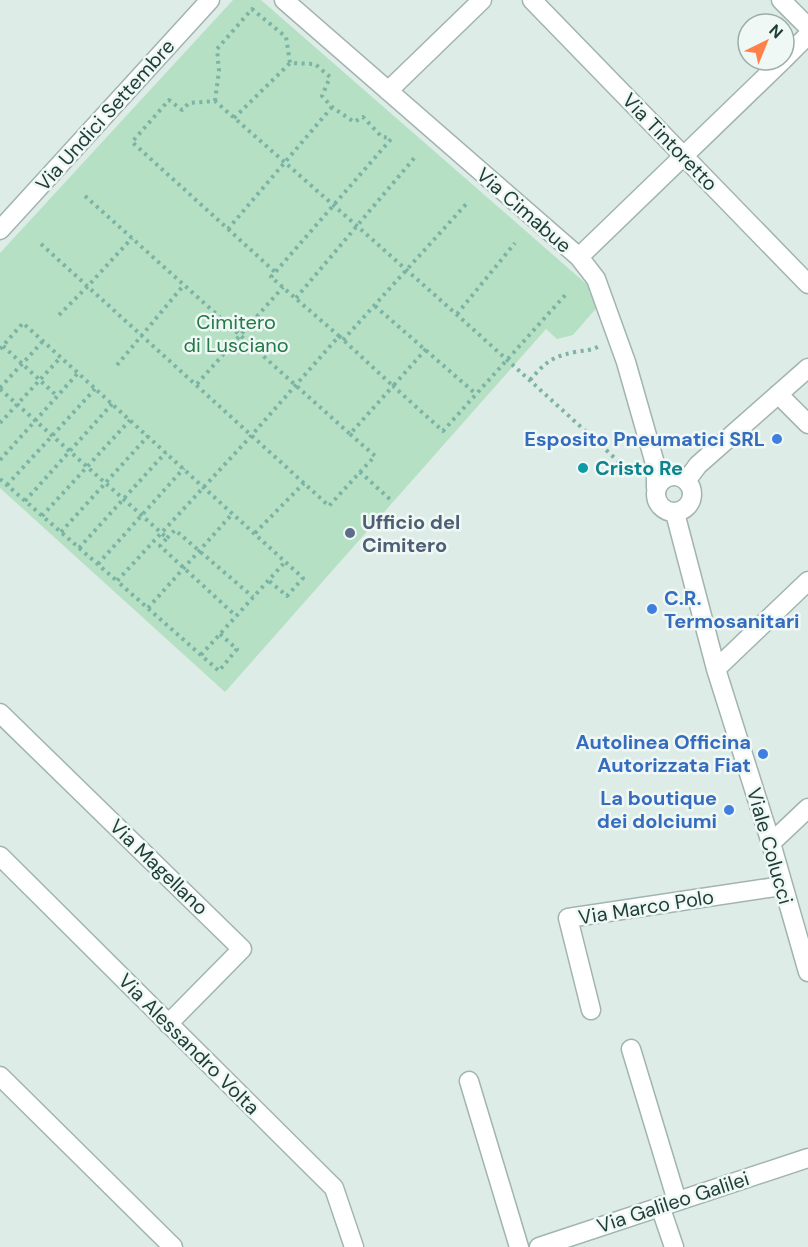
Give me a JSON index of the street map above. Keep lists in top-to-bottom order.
{
  "streets": {
    "street": [
      "Via Undici Settembre",
      "Via Tintoretto",
      "Via Cimabue",
      "Viale Colucci",
      "Via Magellano",
      "Via Marco Polo",
      "Via Alessandro Volta",
      "Via Galileo Galilei"
    ]
  },
  "crossings": [
    ["Via Cimabue", "Viale Colucci"],
    ["Viale Colucci", "Via Marco Polo"],
    ["Via Magellano", "Via Alessandro Volta"]
  ],
  "parks": ["Cimitero di Lusciano"],
  "places": [
    "Esposito Pneumatici SRL",
    "Cristo Re",
    "Ufficio del Cimitero",
    "C.R. Termosanitari",
    "Autolinea Officina Autorizzata Fiat",
    "La boutique dei dolciumi"
  ],
  "north": "top right"
}
